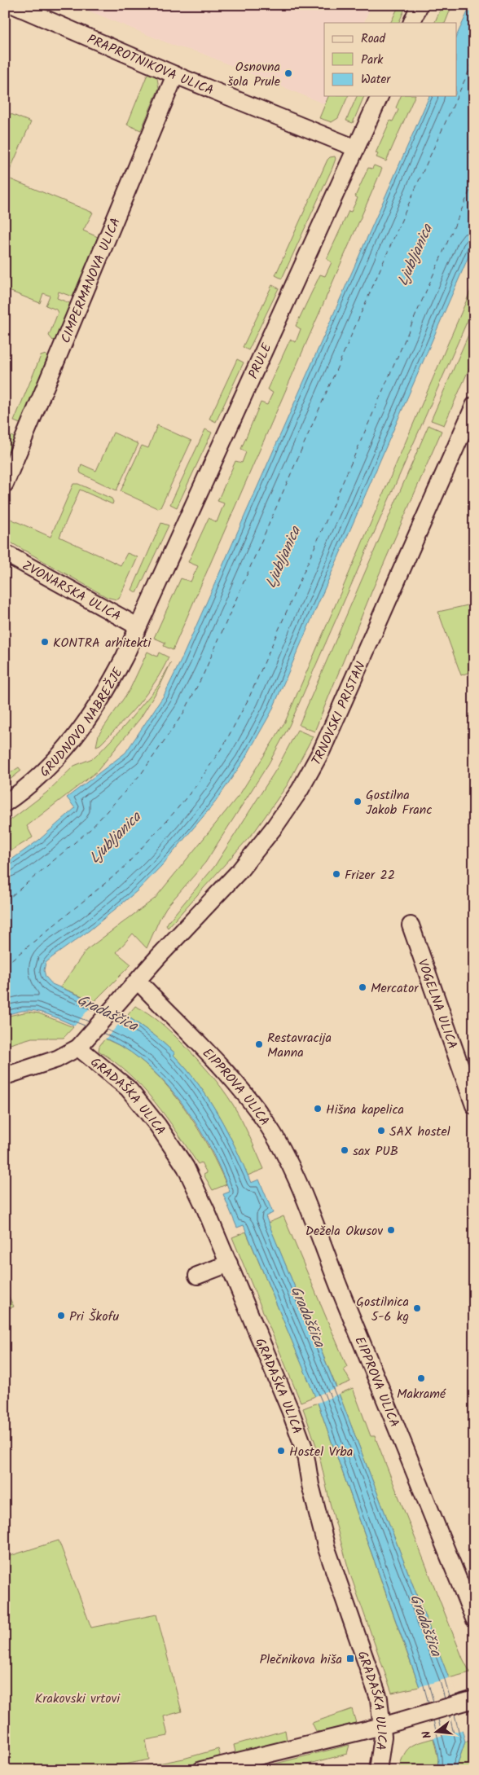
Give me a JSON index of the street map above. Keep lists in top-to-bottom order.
{
  "streets": {
    "street": [
      "PRAPROTNIKOVA ULICA",
      "CIMPERMANOVA ULICA",
      "PRULE",
      "ZVONARSKA ULICA",
      "TRNOVSKI PRISTAN",
      "GRUDNOVO NABREŽJE",
      "VOGELNA ULICA",
      "EIPPROVA ULICA",
      "GRADAŠKA ULICA"
    ]
  },
  "crossings": [
    ["PRAPROTNIKOVA ULICA", "CIMPERMANOVA ULICA"],
    ["PRAPROTNIKOVA ULICA", "PRULE"],
    ["PRULE", "ZVONARSKA ULICA"],
    ["PRULE", "GRUDNOVO NABREŽJE"],
    ["ZVONARSKA ULICA", "GRUDNOVO NABREŽJE"],
    ["TRNOVSKI PRISTAN", "EIPPROVA ULICA"],
    ["TRNOVSKI PRISTAN", "GRADAŠKA ULICA"]
  ],
  "water": ["Ljubljanica", "Gradaščica"],
  "parks": ["Krakovski vrtovi"],
  "places": {
    "other": [
      "Osnovna šola Prule",
      "KONTRA arhitekti",
      "Gostilna Jakob Franc",
      "Frizer 22",
      "Mercator",
      "Restavracija Manna",
      "Hišna kapelica",
      "SAX hostel",
      "sax PUB",
      "Dežela Okusov",
      "Gostilnica 5-6 kg",
      "Pri Škofu",
      "Makramé",
      "Hostel Vrba"
    ],
    "transit": ["Plečnikova hiša"]
  },
  "legend": ["Road", "Park", "Water"],
  "north": "left"
}
